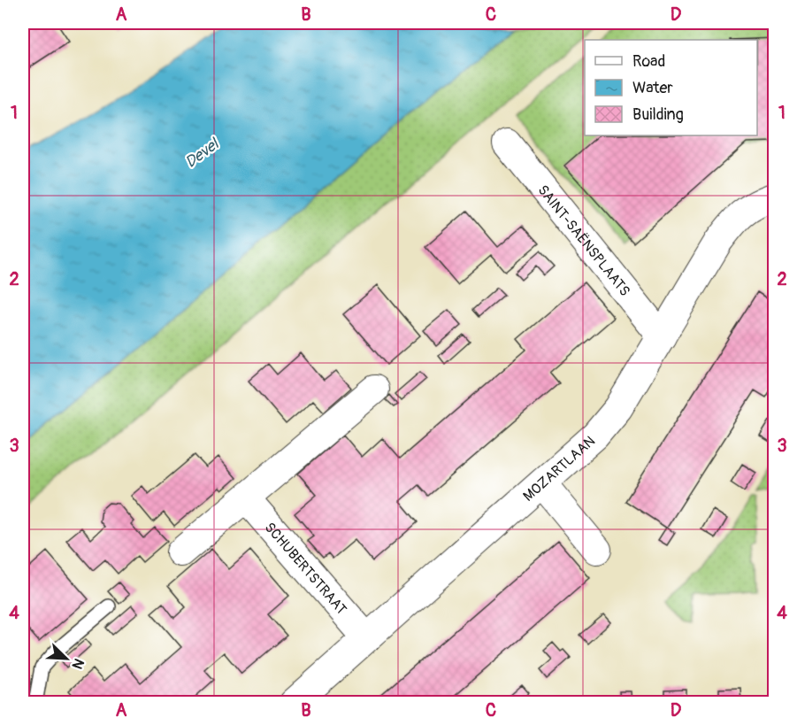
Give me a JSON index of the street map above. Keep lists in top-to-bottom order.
{
  "streets": {
    "street": ["SAINT-SAËNSPLAATS", "MOZARTLAAN", "SCHUBERTSTRAAT"]
  },
  "crossings": [
    ["SAINT-SAËNSPLAATS", "MOZARTLAAN"],
    ["MOZARTLAAN", "SCHUBERTSTRAAT"]
  ],
  "water": ["Devel"],
  "legend": ["Road", "Water", "Building"],
  "north": "bottom right",
  "grid": {
    "columns": [
      "A",
      "B",
      "C",
      "D"
    ],
    "rows": [
      "1",
      "2",
      "3",
      "4"
    ]
  }
}
